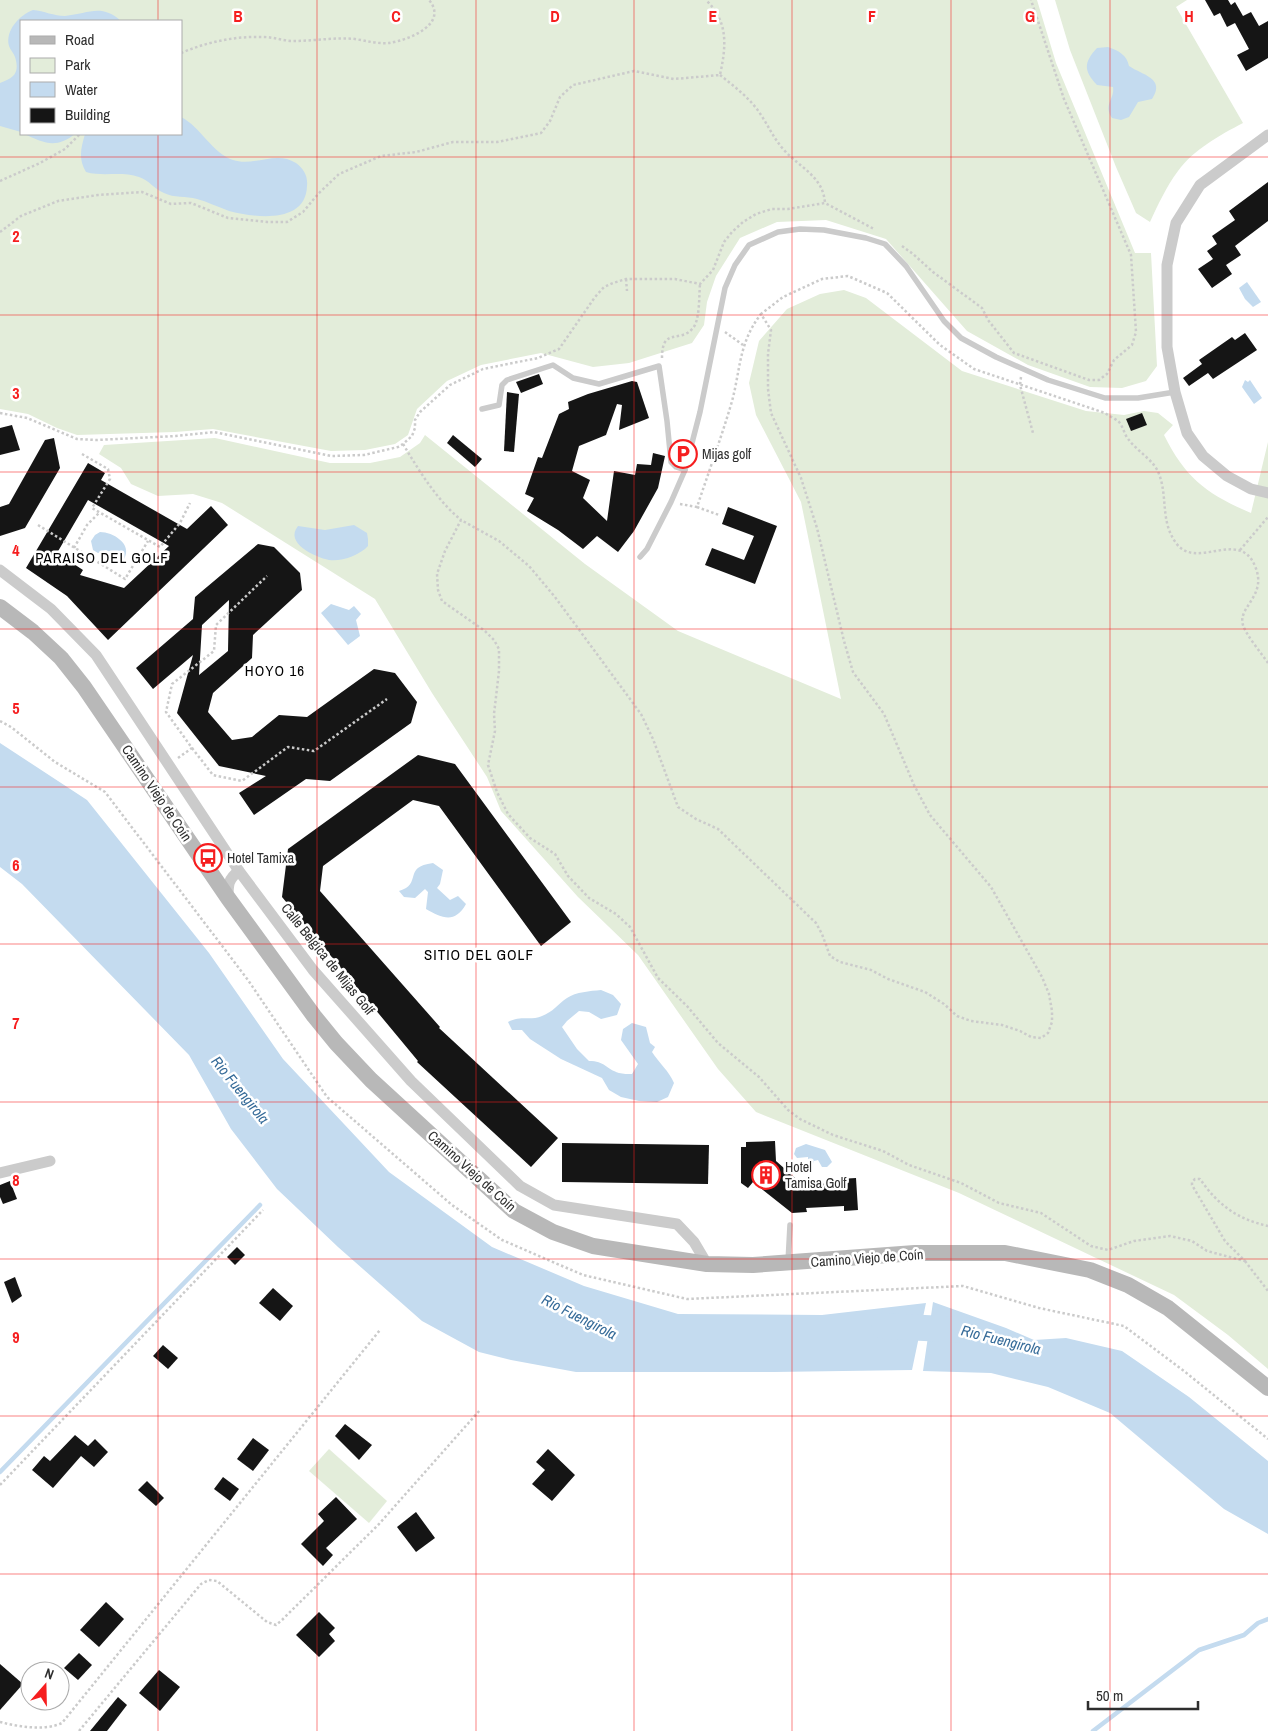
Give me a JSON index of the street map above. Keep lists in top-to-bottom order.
{
  "streets": {
    "street": ["Camino Viejo de Coín", "Calle Belgica de Mijas Golf"]
  },
  "crossings": [
    ["Camino Viejo de Coín", "Calle Belgica de Mijas Golf"]
  ],
  "districts": ["PARAISO DEL GOLF", "HOYO 16", "SITIO DEL GOLF"],
  "water": ["Rio Fuengirola"],
  "places": {
    "parking": ["Mijas golf"],
    "bus stop": ["Hotel Tamixa"],
    "building": ["Hotel Tamisa Golf"]
  },
  "legend": [
    "Road",
    "Park",
    "Water",
    "Building"
  ],
  "scale_bar": "50 m",
  "north": "top",
  "grid": {
    "columns": [
      "B",
      "C",
      "D",
      "E",
      "F",
      "G",
      "H"
    ],
    "rows": [
      "2",
      "3",
      "4",
      "5",
      "6",
      "7",
      "8",
      "9"
    ]
  }
}
